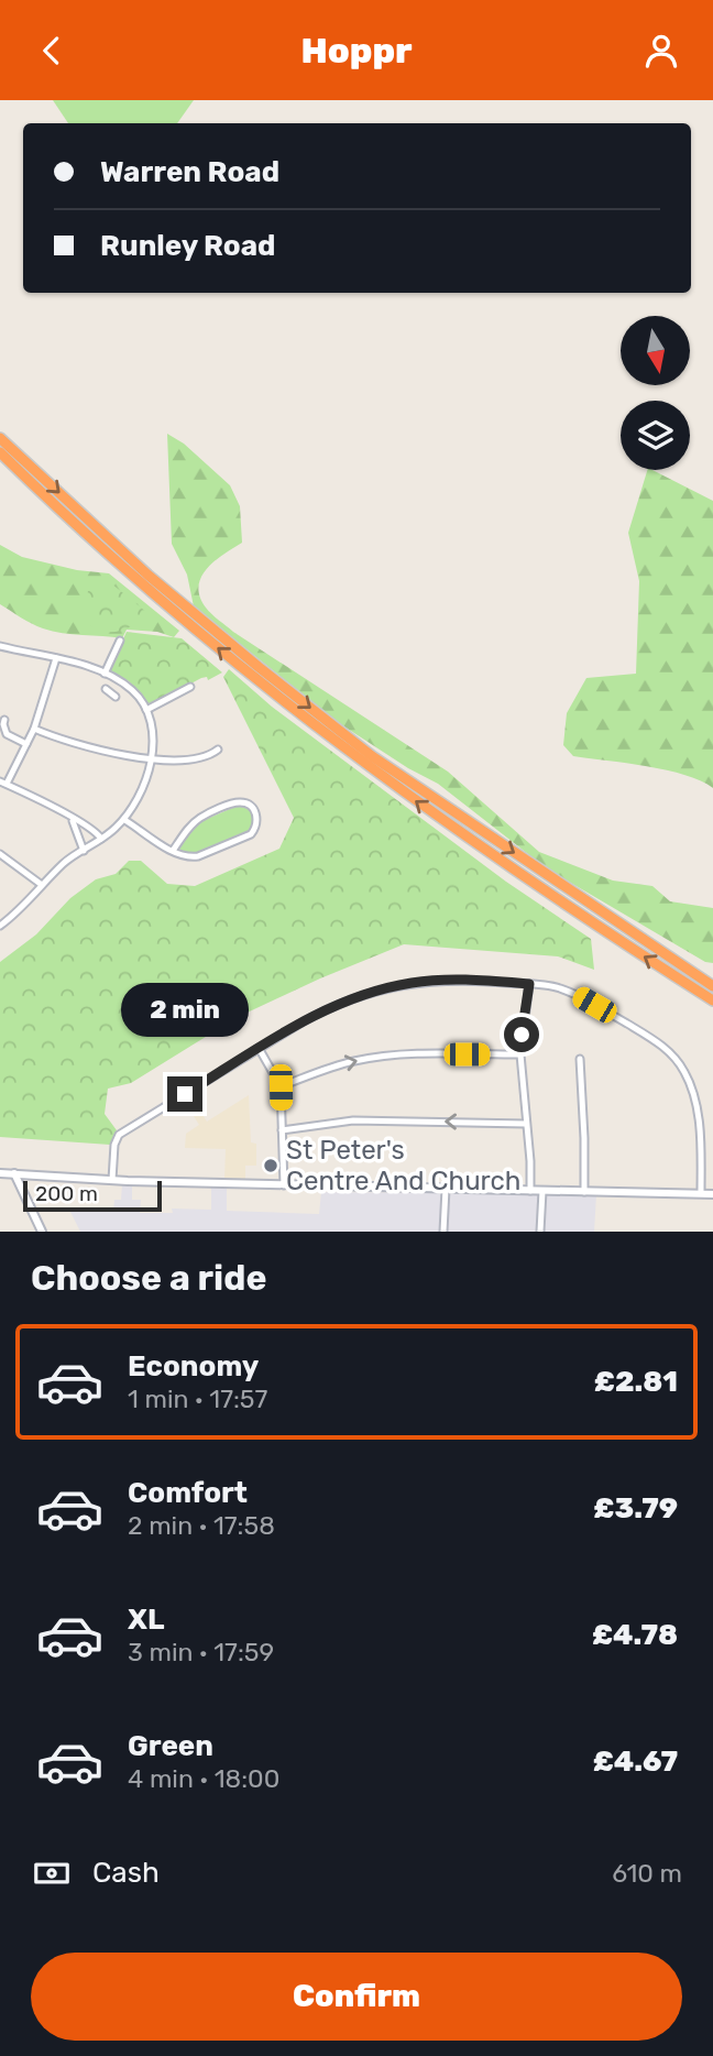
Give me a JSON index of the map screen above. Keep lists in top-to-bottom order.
{
  "places": ["St Peter's Centre And Church"],
  "scale_bar": "200 m",
  "north": "bottom",
  "page": {
    "header": "Hoppr",
    "banner": ["Warren Road", "Runley Road"],
    "bubble": "2 min",
    "scale": "200 m",
    "heading": "Choose a ride",
    "list": [
      {
        "name": "Economy",
        "note": "1 min · 17:57",
        "value": "£2.81"
      },
      {
        "name": "Comfort",
        "note": "2 min · 17:58",
        "value": "£3.79"
      },
      {
        "name": "XL",
        "note": "3 min · 17:59",
        "value": "£4.78"
      },
      {
        "name": "Green",
        "note": "4 min · 18:00",
        "value": "£4.67"
      }
    ],
    "pay": ["Cash", "610 m"],
    "buttons": "Confirm"
  }
}
